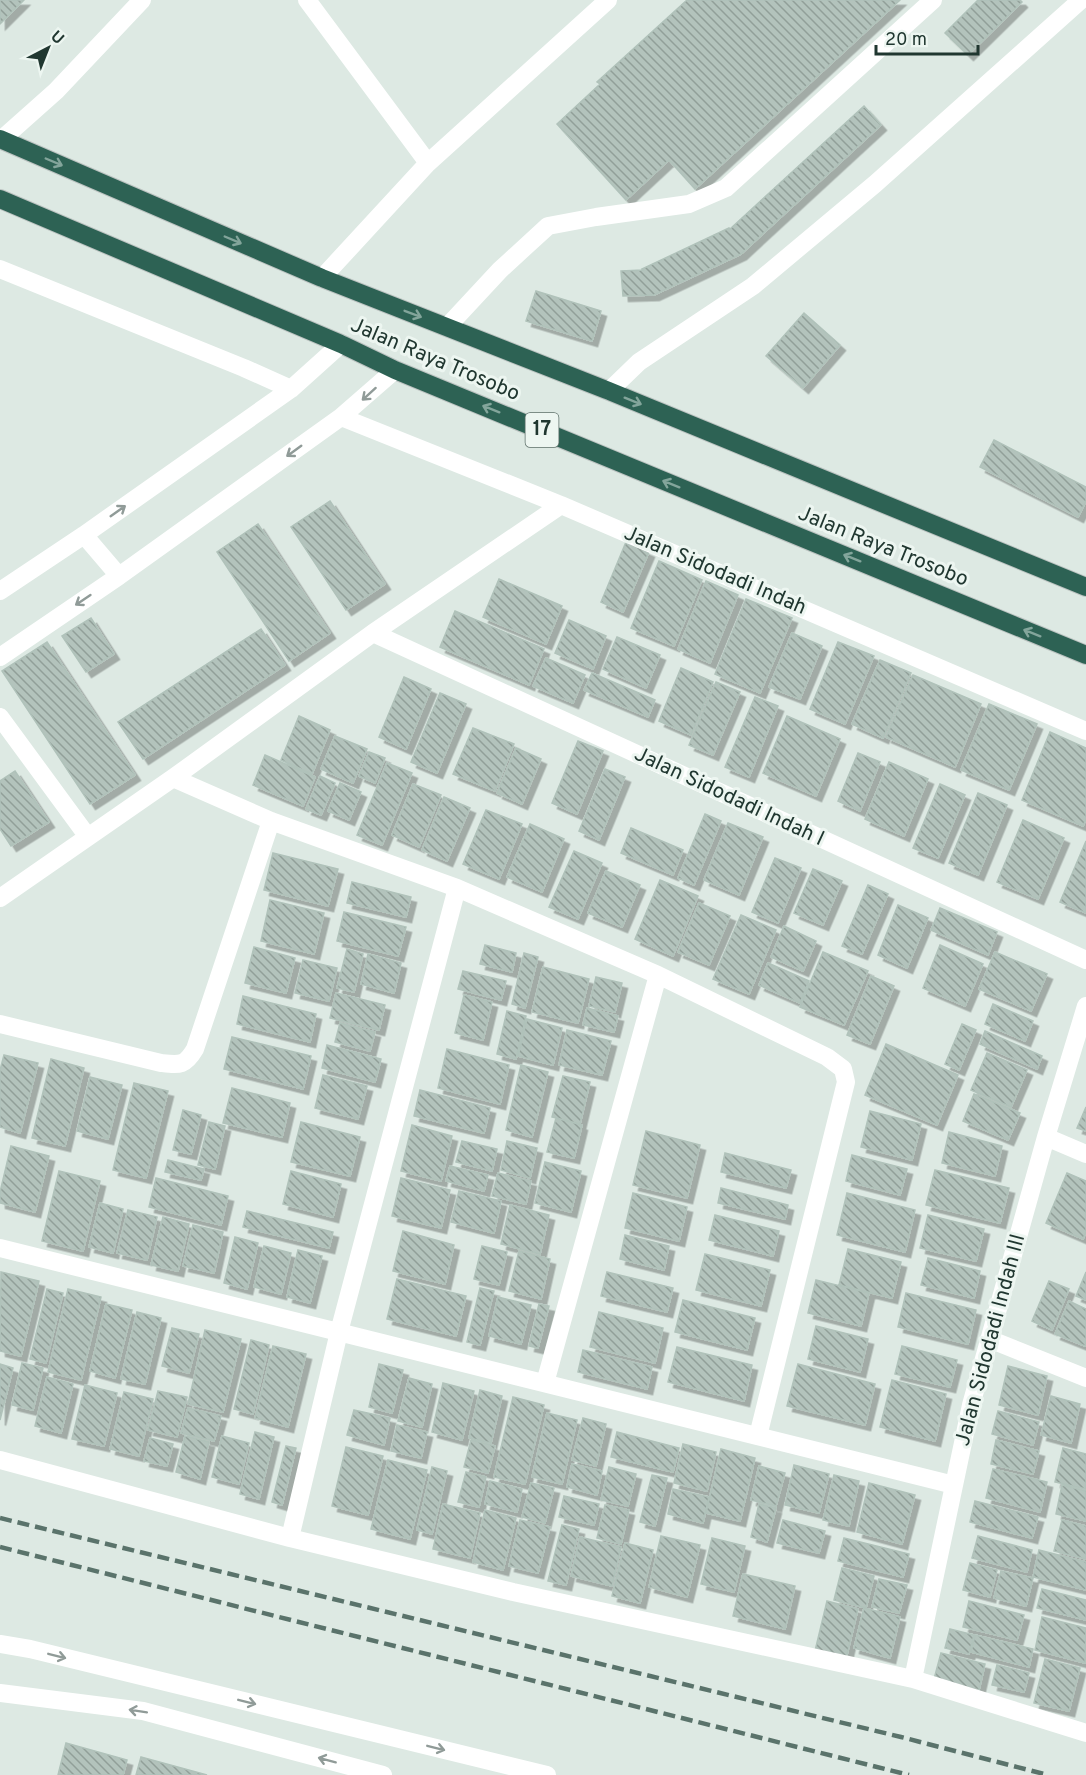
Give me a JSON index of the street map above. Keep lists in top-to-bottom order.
{
  "streets": {
    "highway": ["Jalan Raya Trosobo", "17"],
    "street": ["Jalan Sidodadi Indah", "Jalan Sidodadi Indah I", "Jalan Sidodadi Indah III"]
  },
  "scale_bar": "20 m",
  "north": "top right"
}
